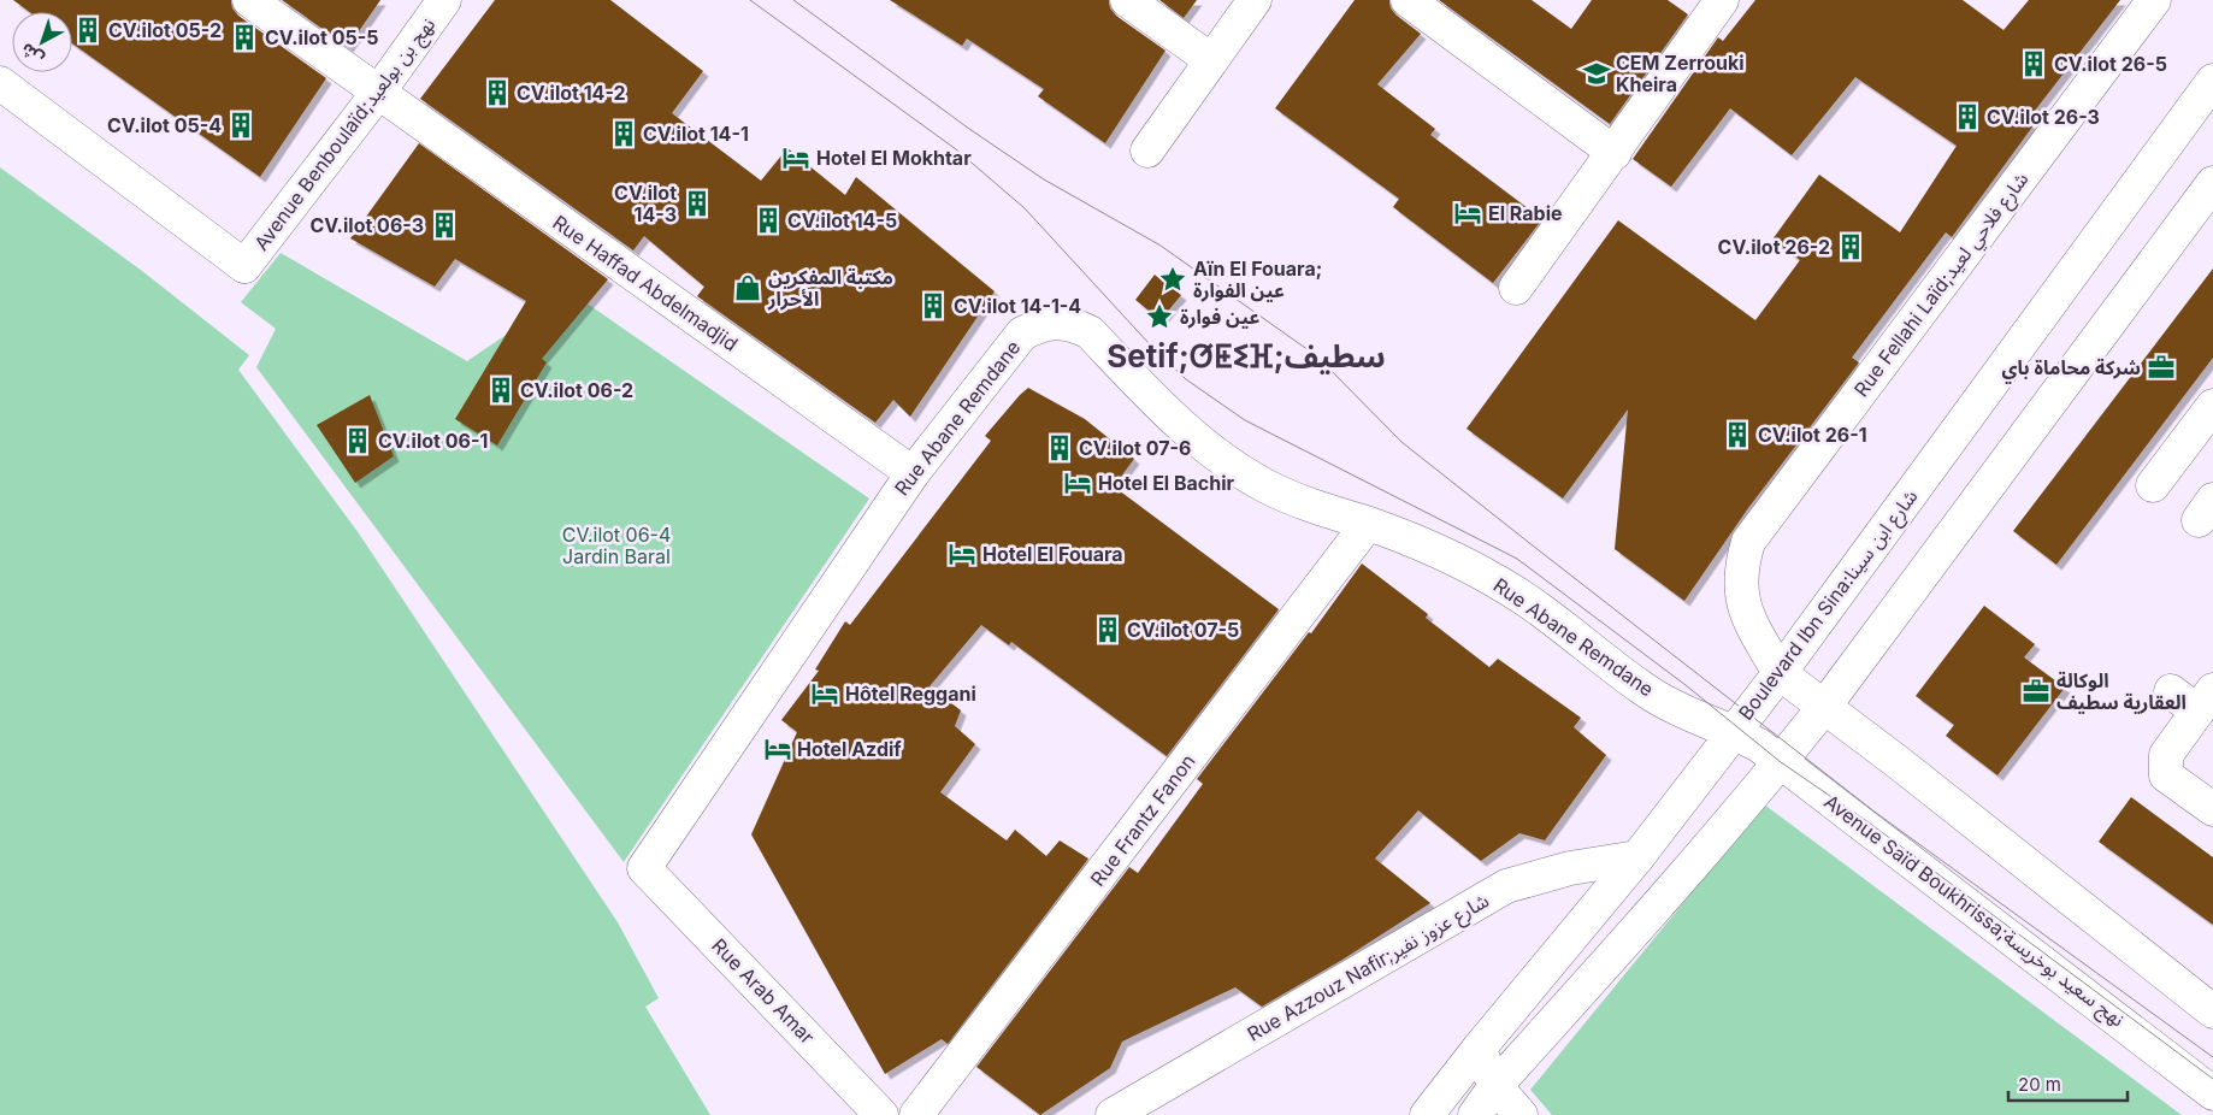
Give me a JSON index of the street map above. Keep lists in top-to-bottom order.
{
  "streets": {
    "street": [
      "Avenue Benboulaïd;نهج بن بولعيد",
      "Rue Haffad Abdelmadjid",
      "Rue Fellahi Laïd;شارع فلاحي لعيد",
      "Rue Abane Remdane",
      "Boulevard Ibn Sina:شارع ابن سينا",
      "Rue Frantz Fanon",
      "Avenue Saïd Boukhrissa;نهج سعيد بوخريسة",
      "Rue Azzouz Nafir;شارع عزوز نفير",
      "Rue Arab Amar"
    ]
  },
  "crossings": [
    ["Avenue Benboulaïd;نهج بن بولعيد", "Rue Haffad Abdelmadjid"],
    ["Rue Haffad Abdelmadjid", "Rue Abane Remdane"],
    ["Rue Fellahi Laïd;شارع فلاحي لعيد", "Boulevard Ibn Sina:شارع ابن سينا"],
    ["Rue Abane Remdane", "Boulevard Ibn Sina:شارع ابن سينا"],
    ["Rue Abane Remdane", "Rue Frantz Fanon"],
    ["Rue Abane Remdane", "Avenue Saïd Boukhrissa;نهج سعيد بوخريسة"],
    ["Rue Abane Remdane", "Rue Arab Amar"],
    ["Boulevard Ibn Sina:شارع ابن سينا", "Avenue Saïd Boukhrissa;نهج سعيد بوخريسة"],
    ["Boulevard Ibn Sina:شارع ابن سينا", "Rue Azzouz Nafir;شارع عزوز نفير"]
  ],
  "districts": ["Setif;ⵚⵟⵉⴼ;سطيف"],
  "parks": ["CV.ilot 06-4 Jardin Baral"],
  "places": {
    "building": [
      "CV.ilot 05-2",
      "CV.ilot 05-5",
      "CV.ilot 26-5",
      "CV.ilot 14-2",
      "CV.ilot 26-3",
      "CV.ilot 05-4",
      "CV.ilot 14-1",
      "CV.ilot 14-3",
      "CV.ilot 14-5",
      "CV.ilot 06-3",
      "CV.ilot 26-2",
      "CV.ilot 14-1-4",
      "CV.ilot 06-2",
      "CV.ilot 26-1",
      "CV.ilot 06-1",
      "CV.ilot 07-6",
      "CV.ilot 07-5"
    ],
    "school or university": ["CEM Zerrouki Kheira"],
    "hotel": [
      "Hotel El Mokhtar",
      "El Rabie",
      "Hotel El Bachir",
      "Hotel El Fouara",
      "Hôtel Reggani",
      "Hotel Azdif"
    ],
    "place": ["Aïn El Fouara; عين الفوارة", "عين فوارة"],
    "shop": ["مكتبة المفكرين الأحرار"],
    "office": ["شركة محاماة باي", "الوكالة العقارية سطيف"]
  },
  "scale_bar": "20 m",
  "north": "bottom left"
}
